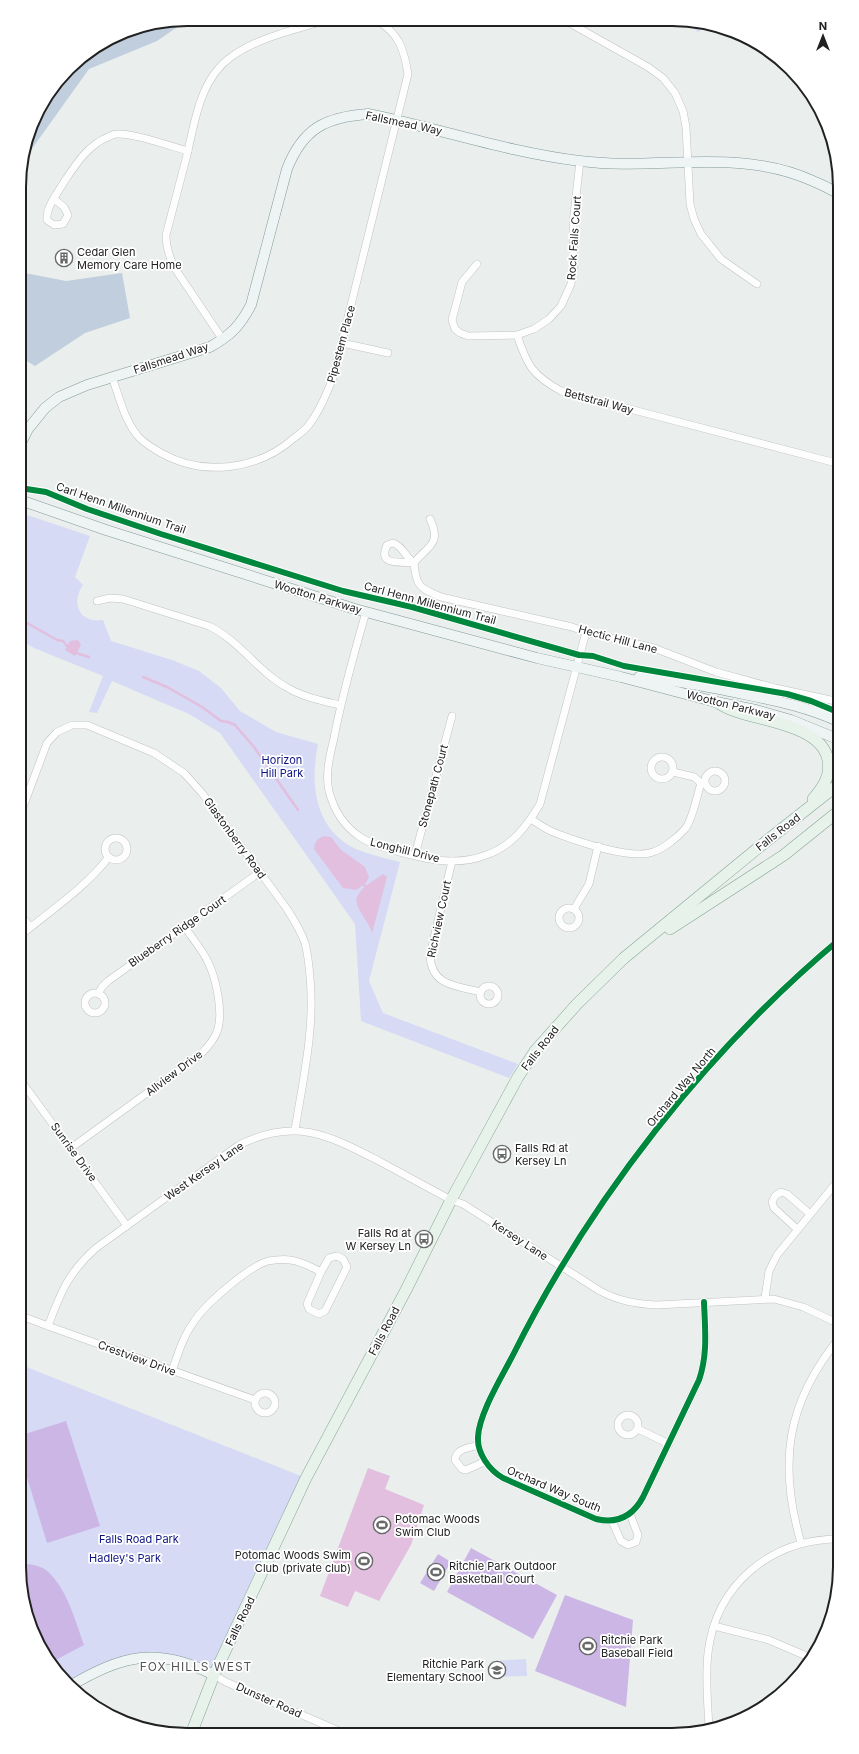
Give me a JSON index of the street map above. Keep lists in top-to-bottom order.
{
  "streets": {
    "main road": ["Falls Road"],
    "street": [
      "Fallsmead Way",
      "Rock Falls Court",
      "Pipestem Place",
      "Bettstrail Way",
      "Wootton Parkway",
      "Hectic Hill Lane",
      "Stonepath Court",
      "Glastonberry Road",
      "Longhill Drive",
      "Richview Court",
      "Blueberry Ridge Court",
      "Allview Drive",
      "Orchard Way North",
      "Sunrise Drive",
      "West Kersey Lane",
      "Kersey Lane",
      "Crestview Drive",
      "Orchard Way South",
      "Dunster Road"
    ],
    "cycle path": ["Carl Henn Millennium Trail"]
  },
  "crossings": [
    ["Fallsmead Way", "Rock Falls Court"],
    ["Fallsmead Way", "Pipestem Place"],
    ["Rock Falls Court", "Bettstrail Way"],
    ["Wootton Parkway", "Longhill Drive"],
    ["Hectic Hill Lane", "Longhill Drive"],
    ["Stonepath Court", "Longhill Drive"],
    ["Falls Road", "West Kersey Lane"],
    ["Falls Road", "Kersey Lane"],
    ["Falls Road", "Dunster Road"],
    ["Glastonberry Road", "Blueberry Ridge Court"],
    ["Glastonberry Road", "West Kersey Lane"],
    ["Longhill Drive", "Richview Court"],
    ["Blueberry Ridge Court", "Allview Drive"],
    ["Allview Drive", "Sunrise Drive"],
    ["Orchard Way North", "Kersey Lane"],
    ["Orchard Way North", "Orchard Way South"],
    ["Sunrise Drive", "West Kersey Lane"],
    ["West Kersey Lane", "Kersey Lane"],
    ["West Kersey Lane", "Crestview Drive"],
    ["Kersey Lane", "Orchard Way South"]
  ],
  "districts": ["FOX HILLS WEST"],
  "parks": ["Horizon Hill Park", "Falls Road Park", "Hadley's Park"],
  "places": {
    "building": ["Cedar Glen Memory Care Home"],
    "bus stop": ["Falls Rd at Kersey Ln", "Falls Rd at W Kersey Ln"],
    "sports": [
      "Potomac Woods Swim Club",
      "Potomac Woods Swim Club (private club)",
      "Ritchie Park Outdoor Basketball Court",
      "Ritchie Park Baseball Field"
    ],
    "school or university": ["Ritchie Park Elementary School"]
  },
  "north": "top"
}
